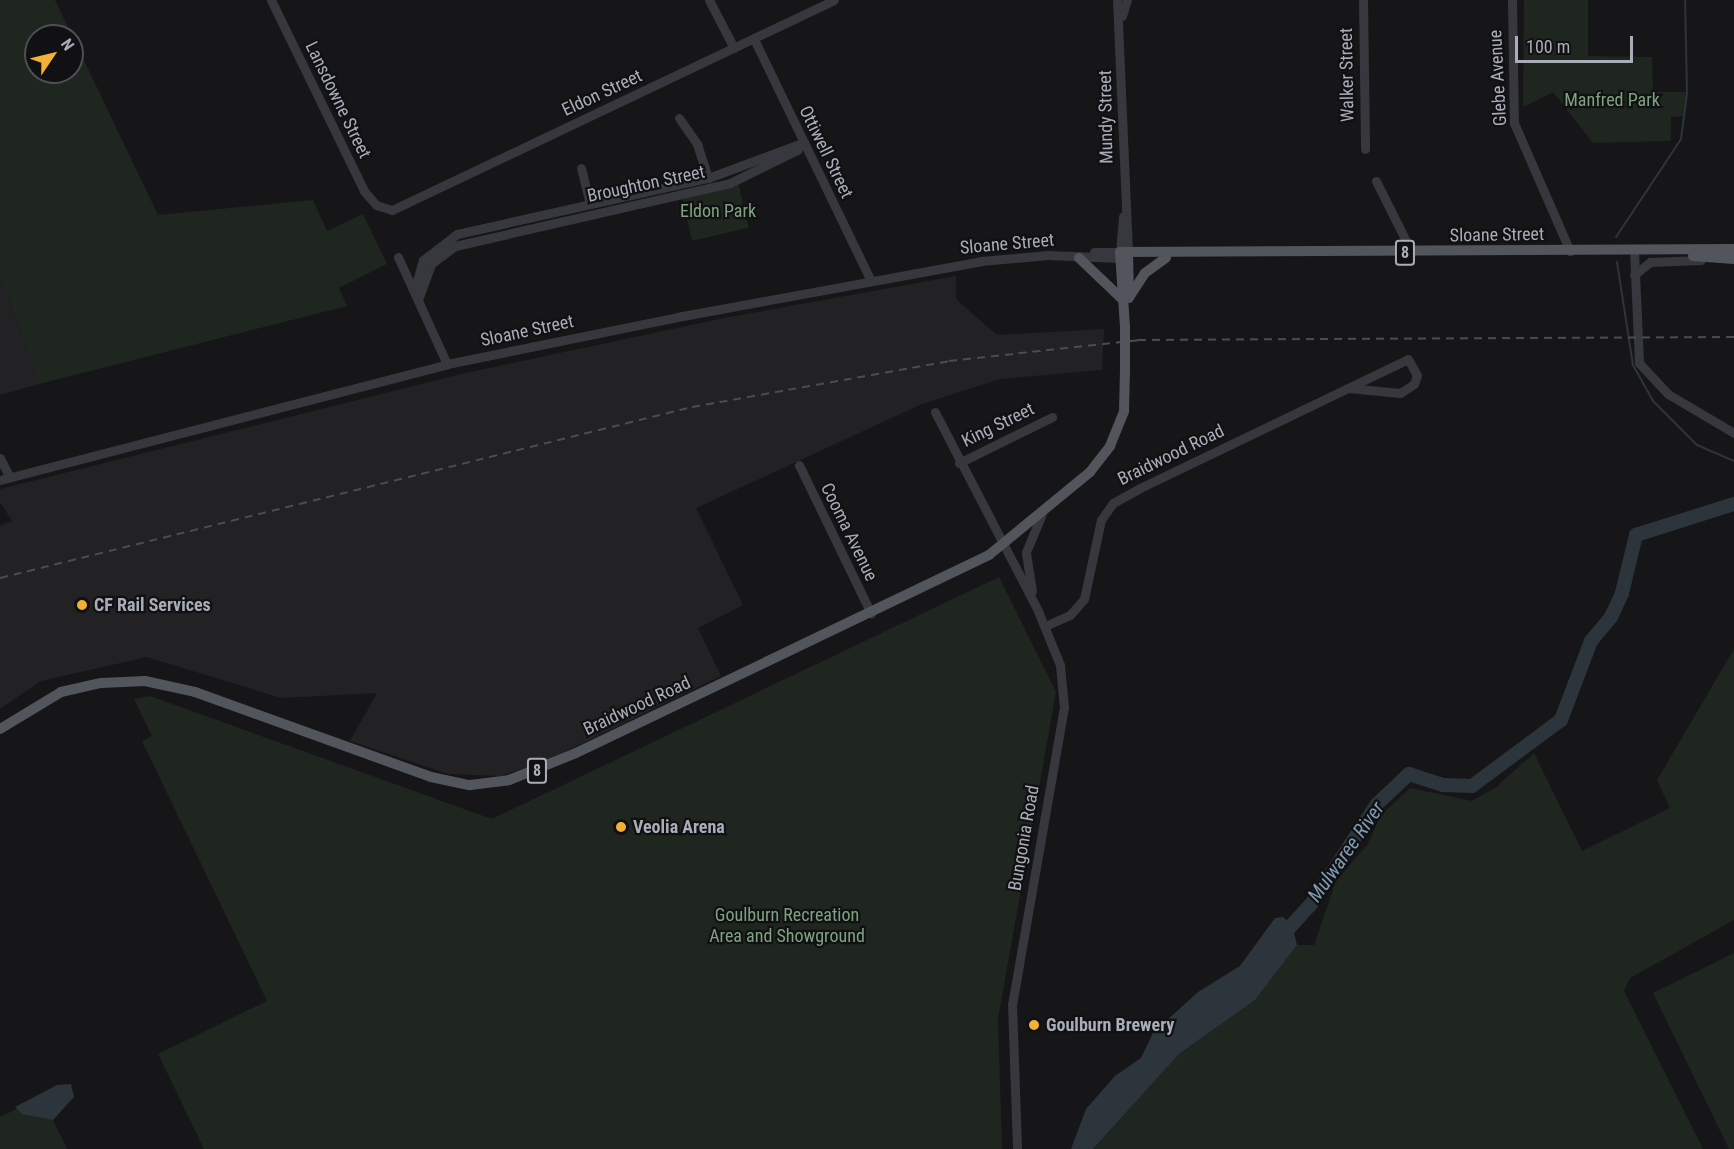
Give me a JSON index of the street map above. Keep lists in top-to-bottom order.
{
  "streets": {
    "main road": ["Sloane Street", "8", "Braidwood Road"],
    "street": [
      "Walker Street",
      "Glebe Avenue",
      "Eldon Street",
      "Lansdowne Street",
      "Mundy Street",
      "Ottiwell Street",
      "Broughton Street",
      "King Street",
      "Cooma Avenue",
      "Bungonia Road"
    ]
  },
  "crossings": [
    ["Glebe Avenue", "Sloane Street"],
    ["Eldon Street", "Lansdowne Street"],
    ["Eldon Street", "Ottiwell Street"],
    ["Mundy Street", "Sloane Street"],
    ["Mundy Street", "Braidwood Road"],
    ["Ottiwell Street", "Broughton Street"],
    ["Ottiwell Street", "Sloane Street"],
    ["Sloane Street", "Braidwood Road"],
    ["Braidwood Road", "Cooma Avenue"],
    ["Braidwood Road", "Bungonia Road"]
  ],
  "water": ["Mulwaree River"],
  "parks": ["Manfred Park", "Eldon Park", "Goulburn Recreation Area and Showground"],
  "places": ["CF Rail Services", "Veolia Arena", "Goulburn Brewery"],
  "scale_bar": "100 m",
  "north": "top right"
}
